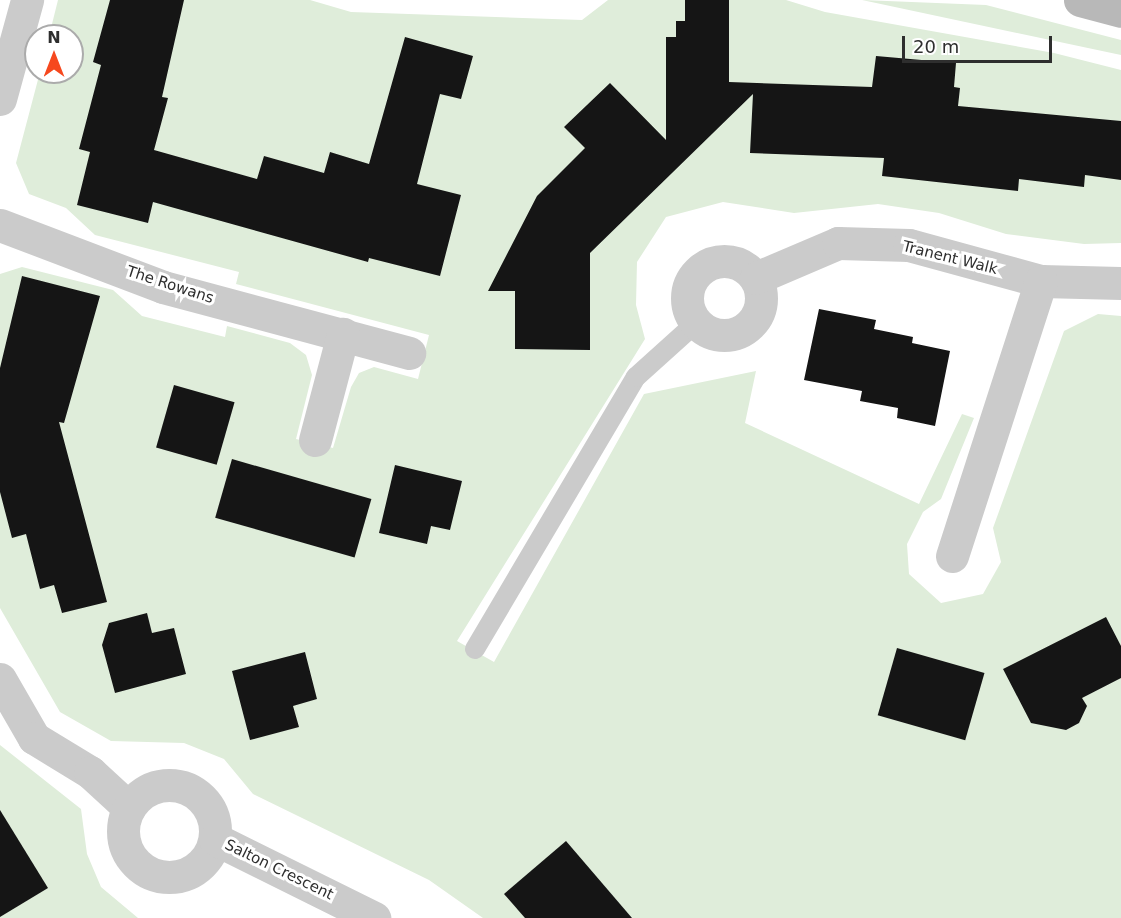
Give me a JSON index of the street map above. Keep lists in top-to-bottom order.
{
  "streets": {
    "street": ["Tranent Walk", "The Rowans", "Salton Crescent"]
  },
  "scale_bar": "20 m",
  "north": "top"
}
